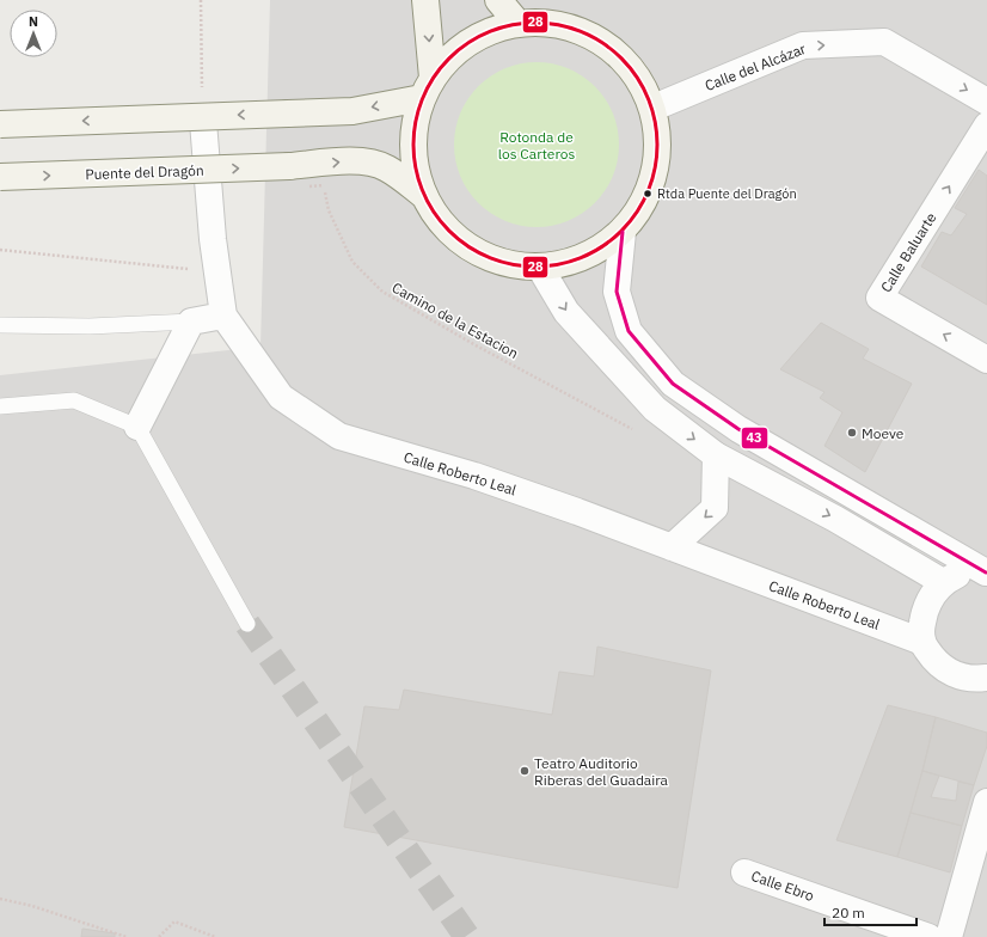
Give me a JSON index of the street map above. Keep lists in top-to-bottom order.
{
  "streets": {
    "main road": ["Puente del Dragón"],
    "street": [
      "Calle del Alcázar",
      "Calle Baluarte",
      "Calle Roberto Leal",
      "Calle Ebro"
    ],
    "path": ["Camino de la Estacion"]
  },
  "crossings": [
    ["Puente del Dragón", "Camino de la Estacion"]
  ],
  "one_way": ["Calle del Alcázar"],
  "parks": ["Rotonda de los Carteros"],
  "places": ["Rtda Puente del Dragón", "Moeve", "Teatro Auditorio Riberas del Guadaira"],
  "lines": ["transit line 28", "transit line 43"],
  "scale_bar": "20 m",
  "north": "top"
}
